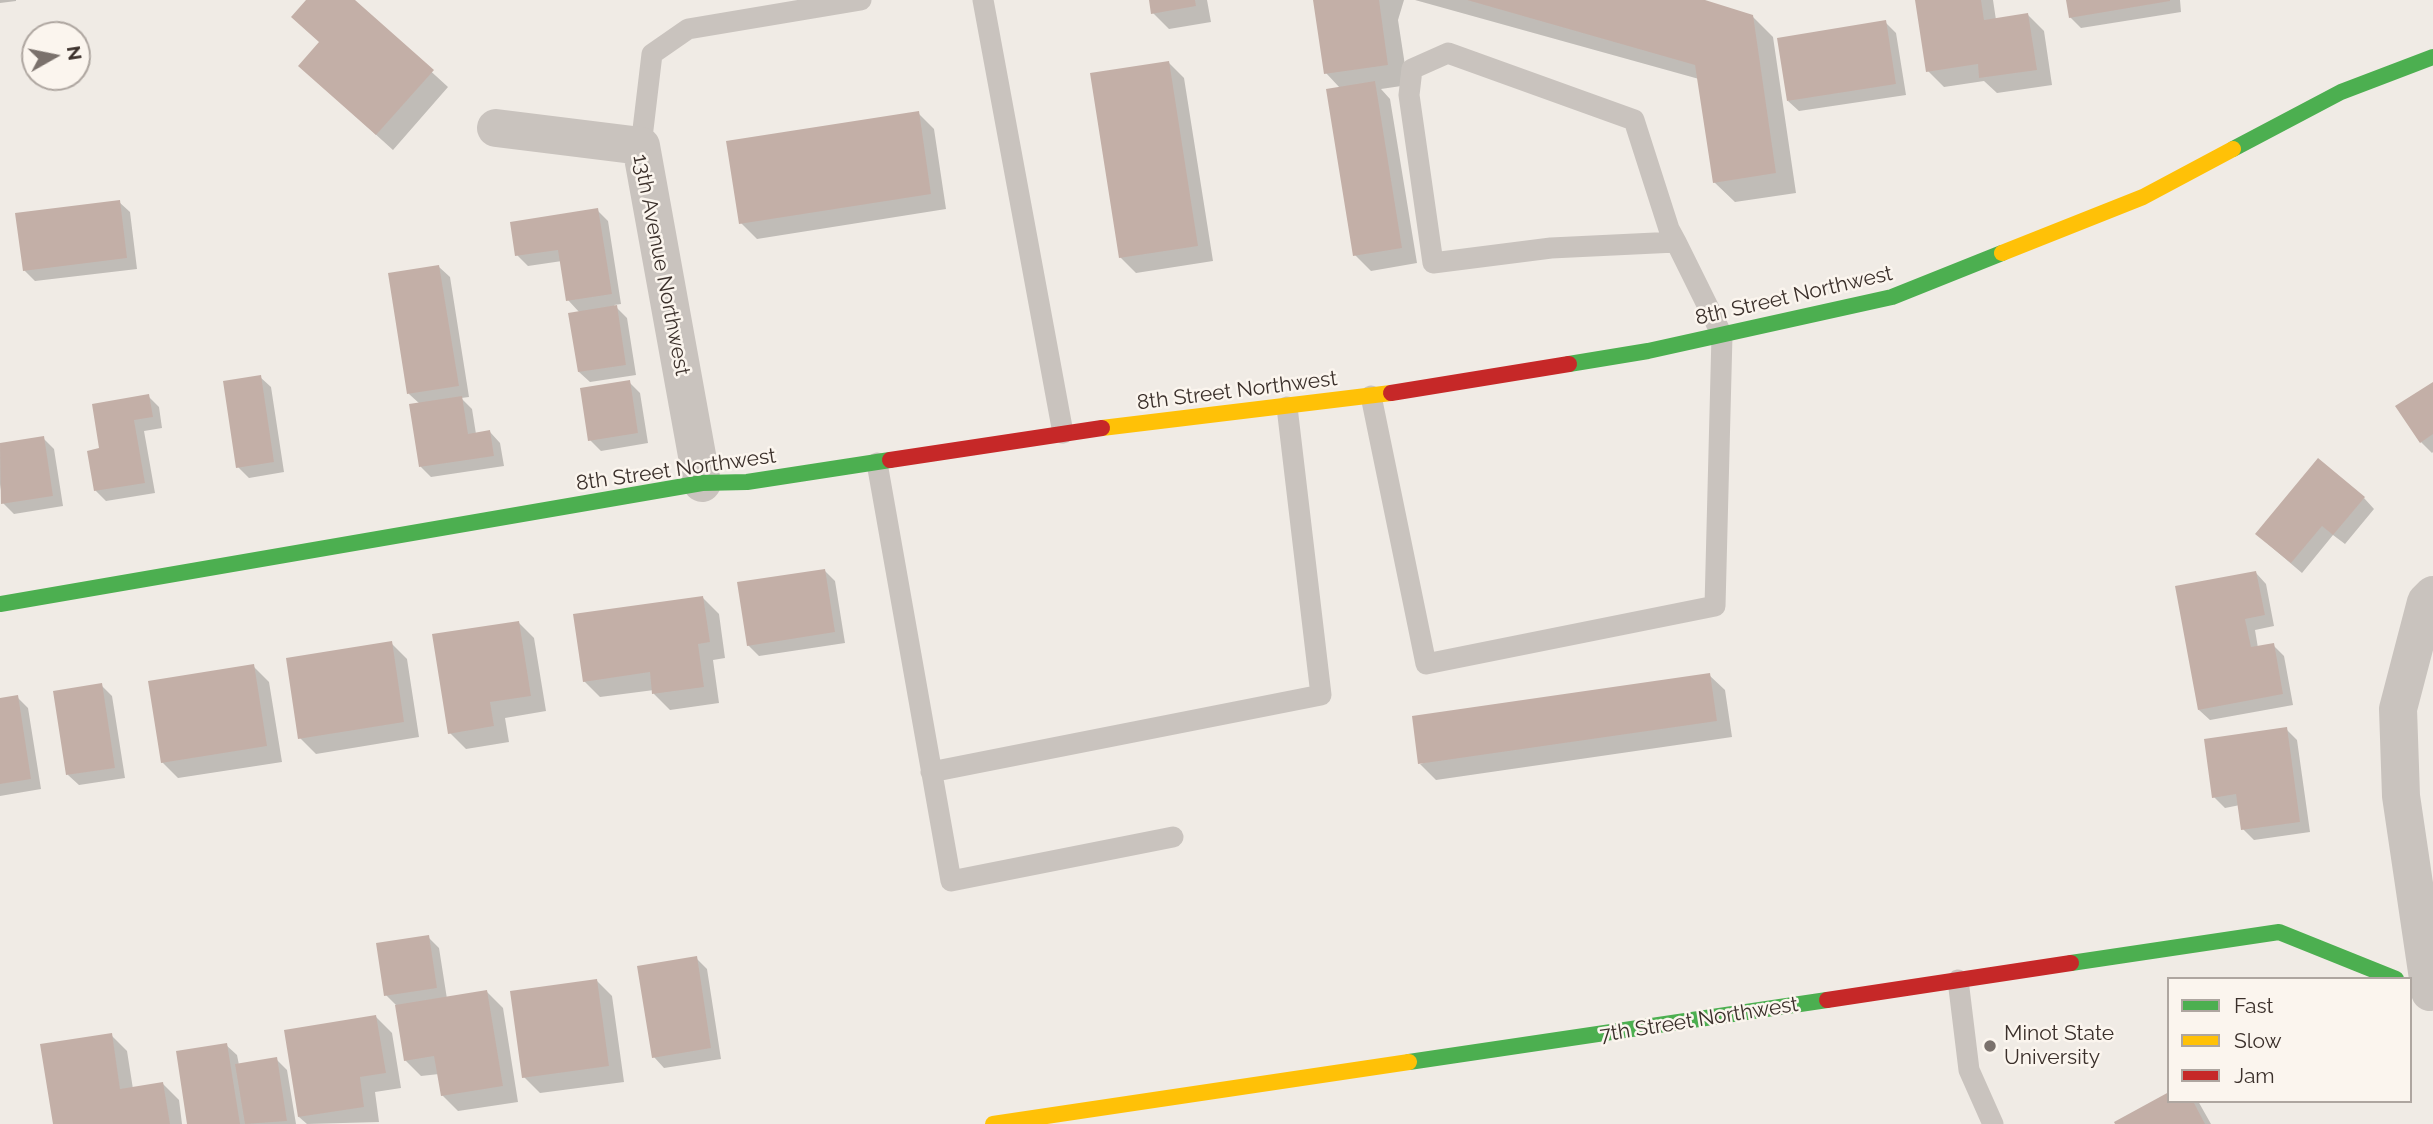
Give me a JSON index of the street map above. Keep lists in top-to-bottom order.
{
  "streets": {
    "street": ["13th Avenue Northwest", "8th Street Northwest", "7th Street Northwest"]
  },
  "crossings": [
    ["13th Avenue Northwest", "8th Street Northwest"]
  ],
  "places": ["Minot State University"],
  "legend": ["Fast", "Slow", "Jam"],
  "north": "right"
}
